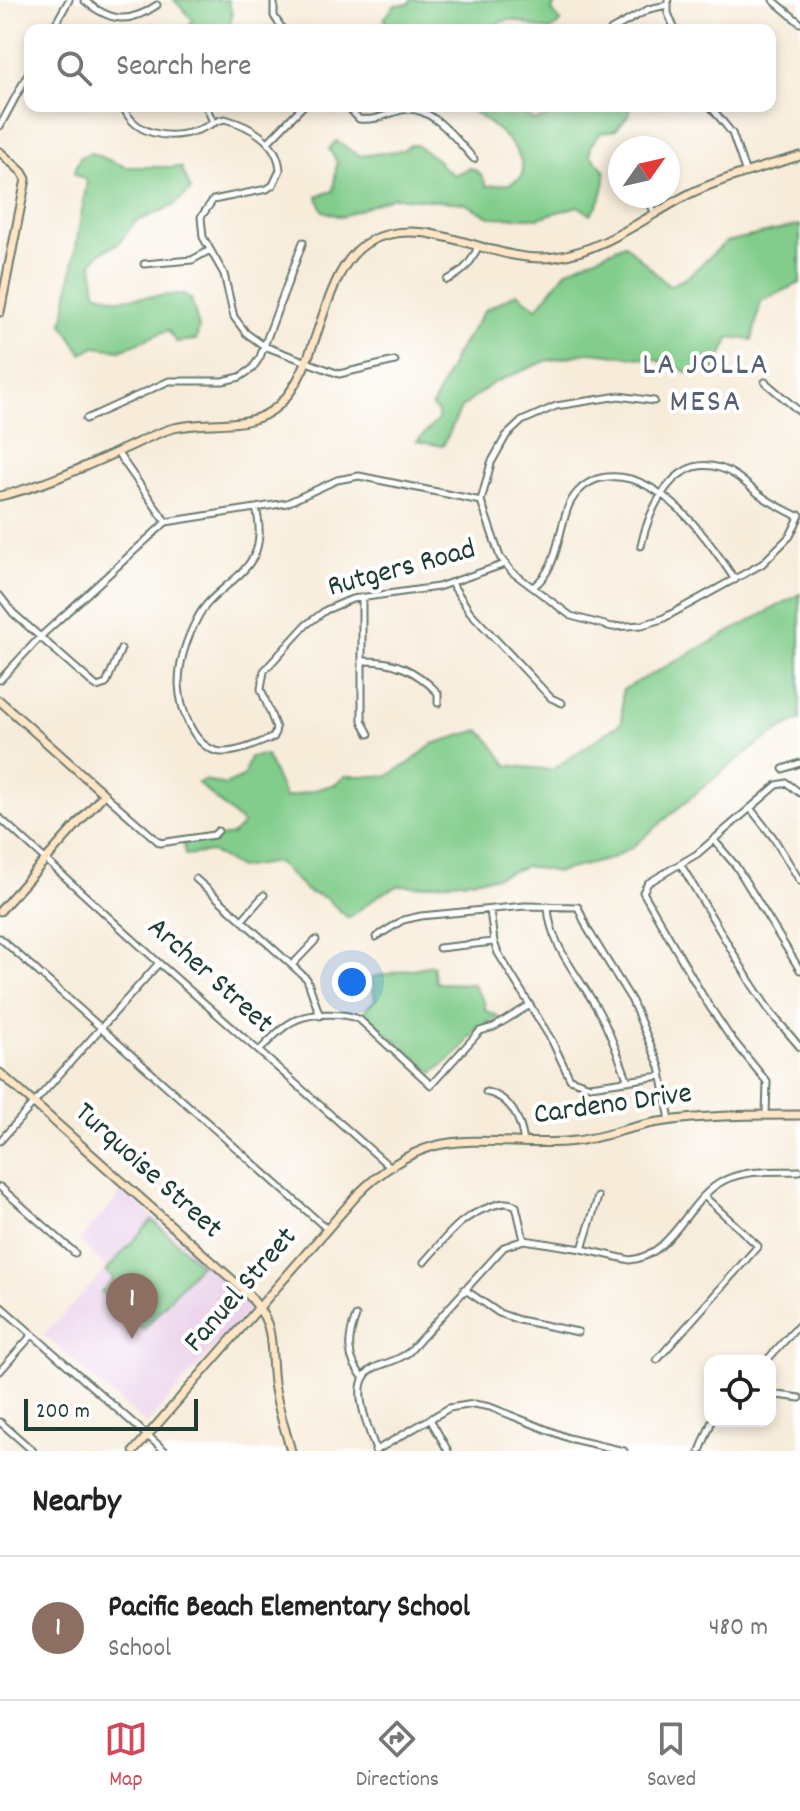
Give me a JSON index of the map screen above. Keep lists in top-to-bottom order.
{
  "streets": {
    "street": [
      "Rutgers Road",
      "Archer Street",
      "Cardeno Drive",
      "Turquoise Street",
      "Fanuel Street"
    ]
  },
  "crossings": [
    ["Archer Street", "Cardeno Drive"],
    ["Archer Street", "Fanuel Street"],
    ["Cardeno Drive", "Fanuel Street"],
    ["Turquoise Street", "Fanuel Street"]
  ],
  "districts": ["LA JOLLA MESA"],
  "scale_bar": "200 m",
  "north": "top right",
  "page": {
    "search": "Search here",
    "pins": "1",
    "scale": "200 m",
    "heading": "Nearby",
    "list": [
      {
        "mark": "1",
        "name": "Pacific Beach Elementary School",
        "note": "School",
        "value": "480 m"
      }
    ],
    "nav": ["Map", "Directions", "Saved"]
  }
}
